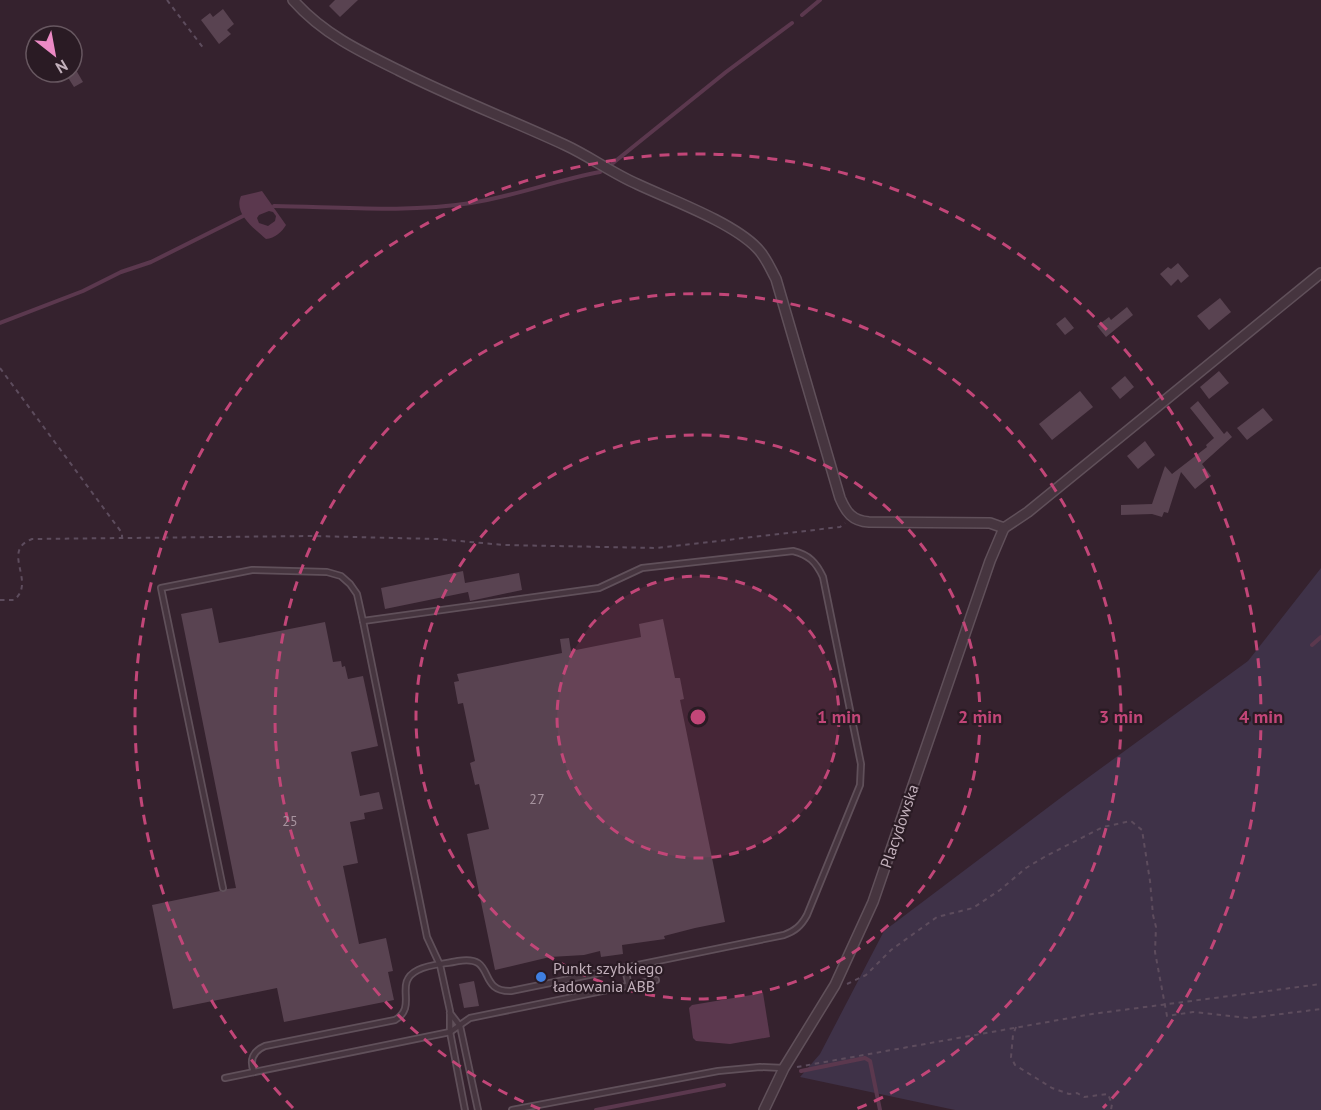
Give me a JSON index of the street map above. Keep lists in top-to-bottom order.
{
  "streets": {
    "street": ["Placydowska"]
  },
  "places": ["Punkt szybkiego ładowania ABB"],
  "house_numbers": ["27", "25"],
  "north": "bottom right",
  "rings": [
    "1 min",
    "2 min",
    "3 min",
    "4 min"
  ]
}
